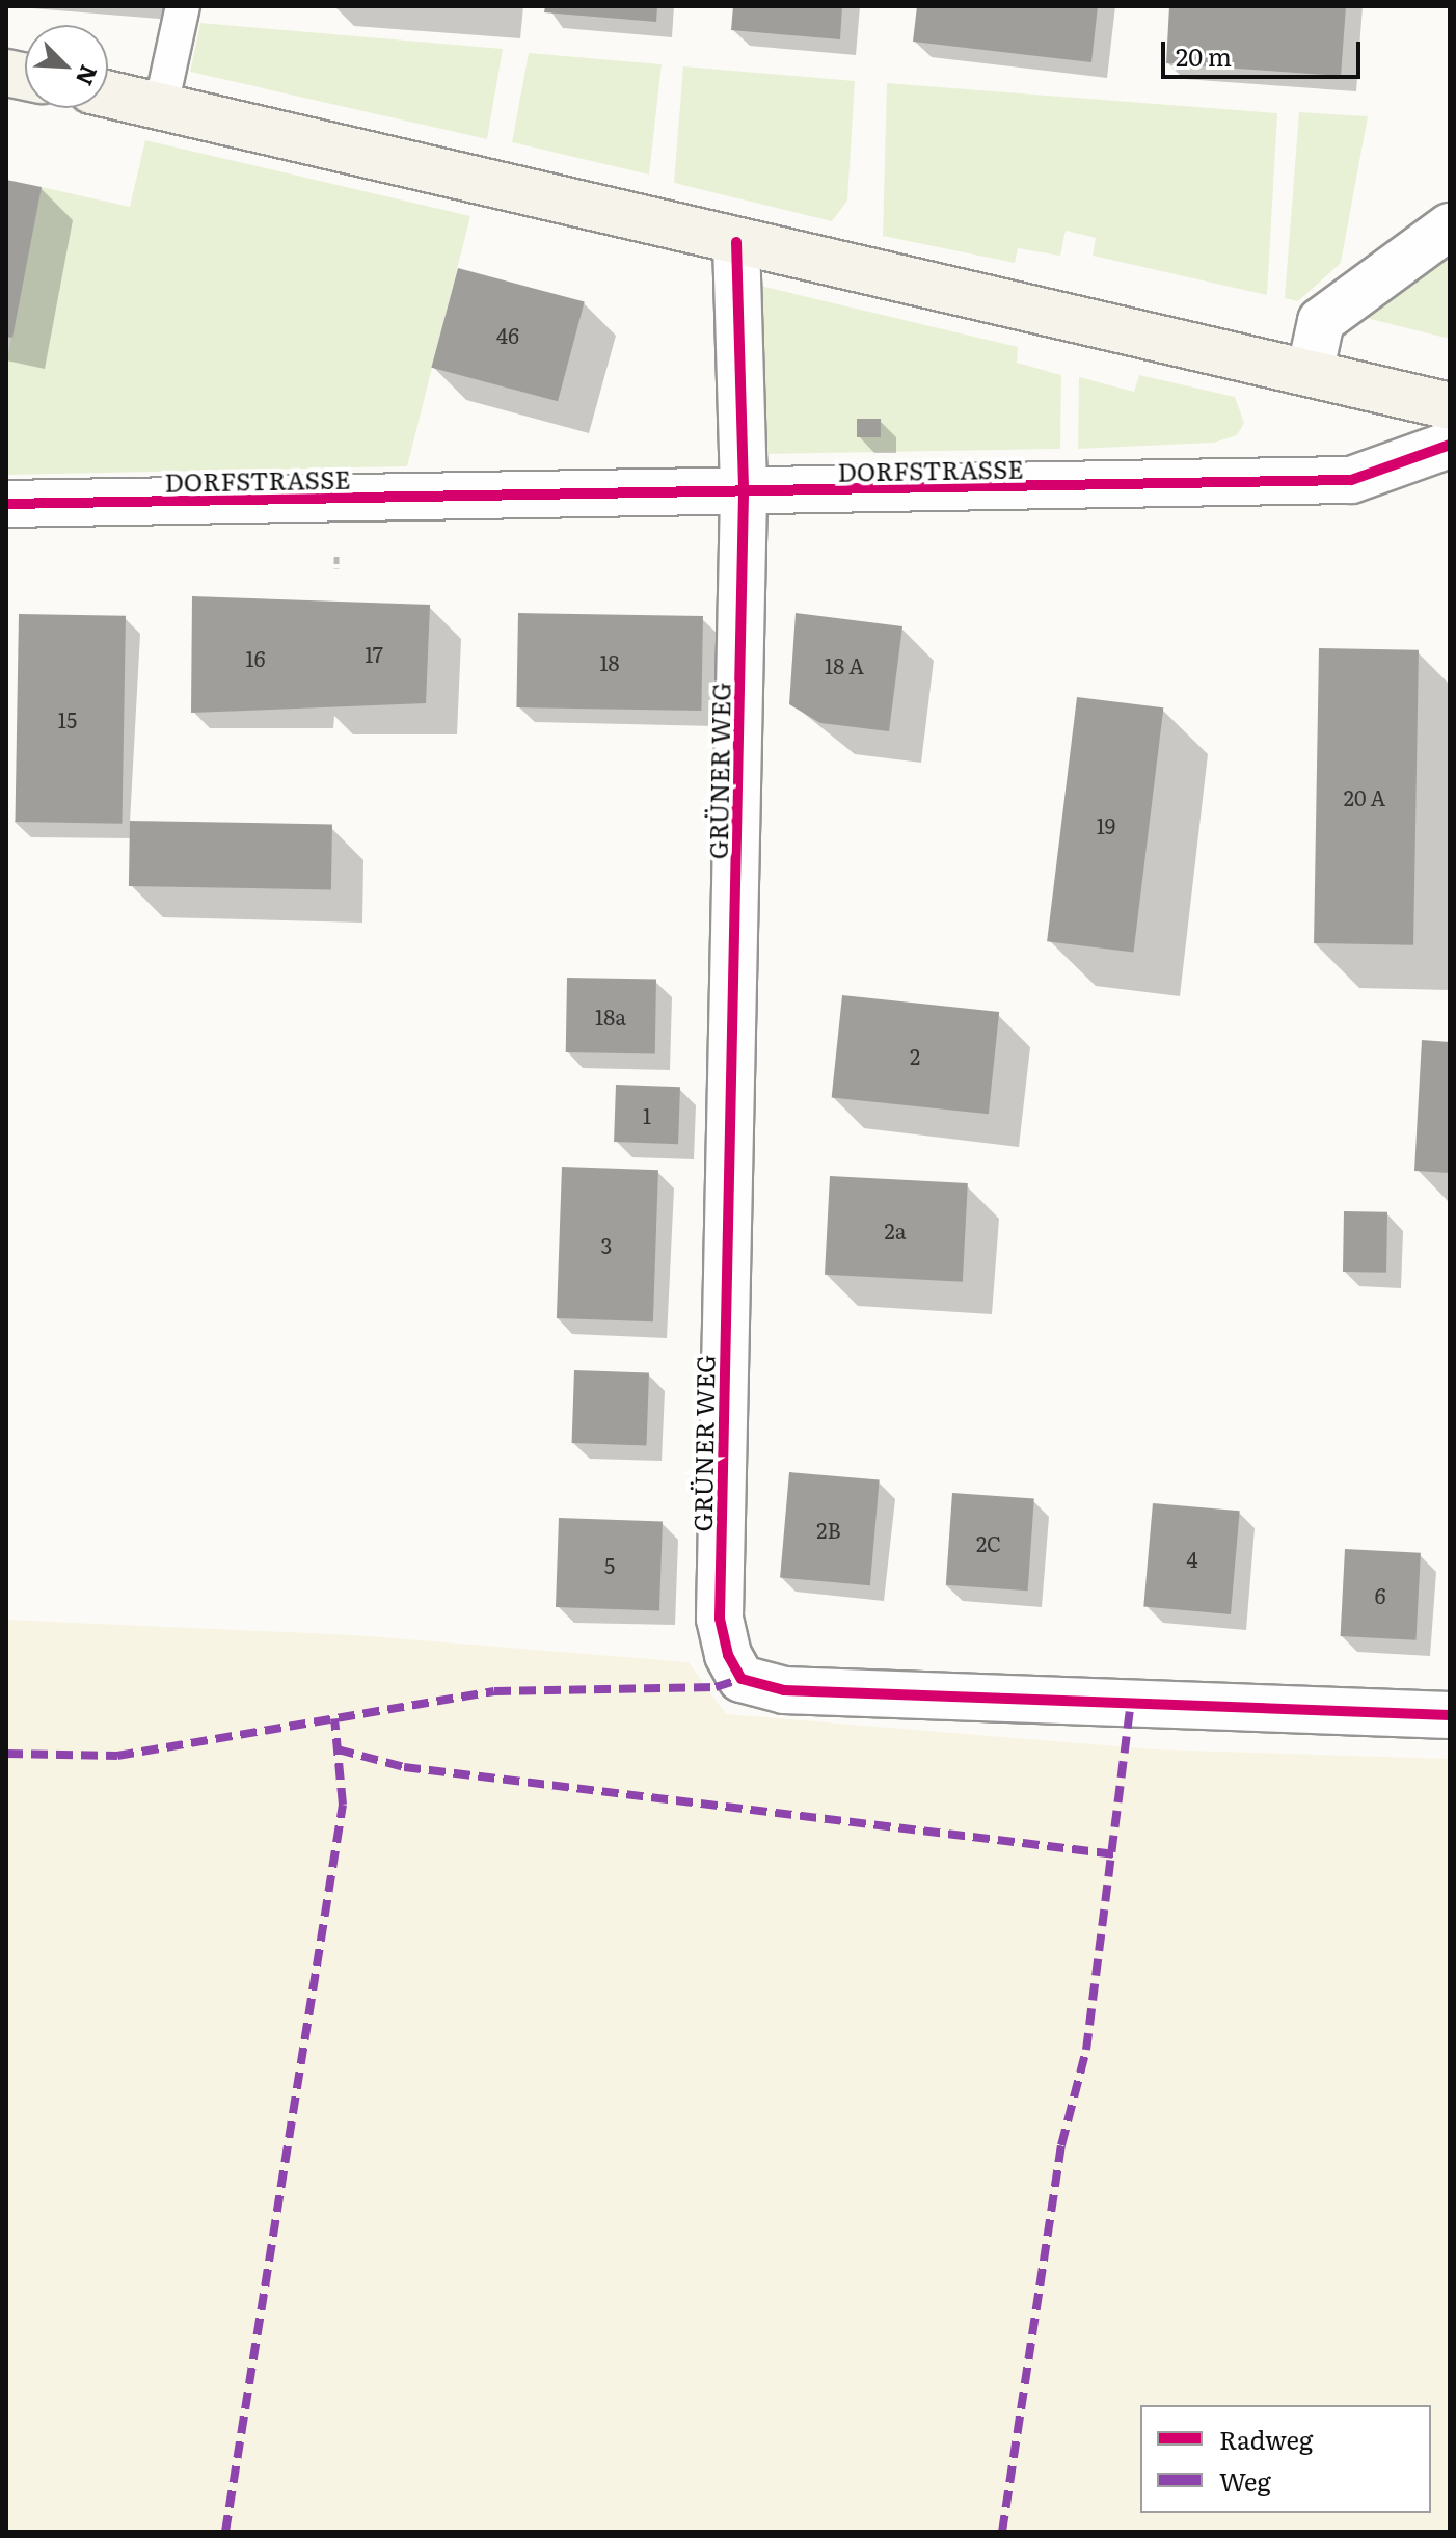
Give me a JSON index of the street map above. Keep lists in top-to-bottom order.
{
  "streets": {
    "street": ["DORFSTRASSE", "GRÜNER WEG"]
  },
  "crossings": [
    ["DORFSTRASSE", "GRÜNER WEG"]
  ],
  "house_numbers": [
    "46",
    "17",
    "16",
    "18",
    "18 A",
    "15",
    "20 A",
    "19",
    "18a",
    "2",
    "1",
    "2a",
    "3",
    "2B",
    "2C",
    "4",
    "5",
    "6"
  ],
  "legend": ["Radweg", "Weg"],
  "scale_bar": "20 m",
  "north": "bottom right"
}
